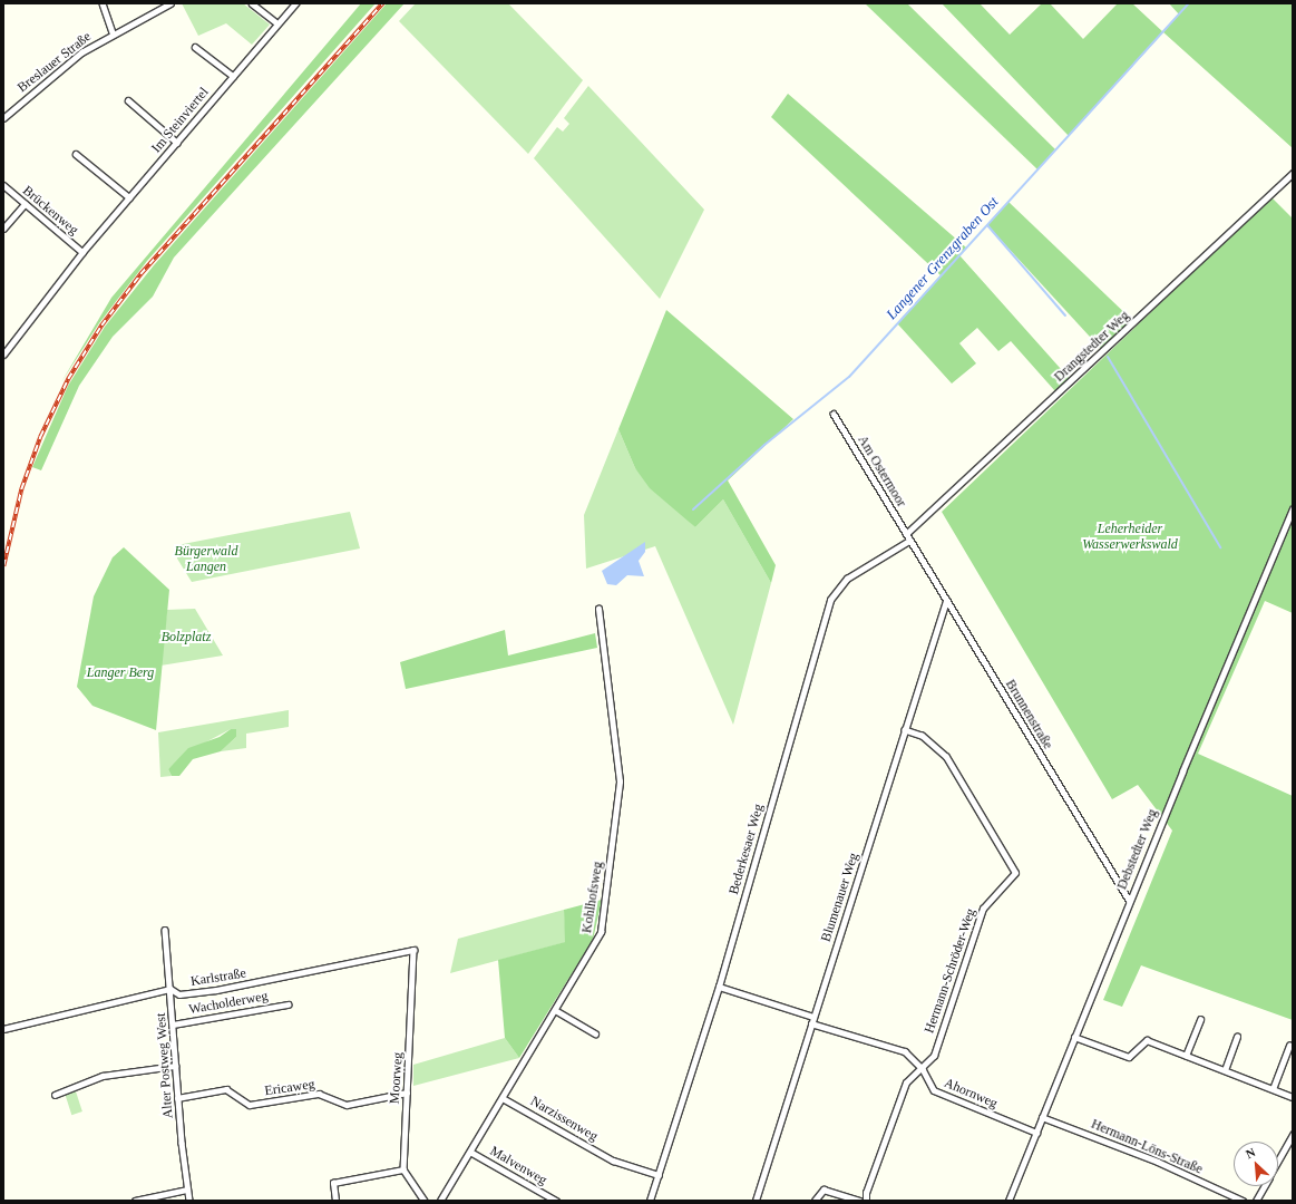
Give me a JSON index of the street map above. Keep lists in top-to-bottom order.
{
  "streets": {
    "street": [
      "Breslauer Straße",
      "Im Steinviertel",
      "Brückenweg",
      "Drangstedter Weg",
      "Am Ostermoor",
      "Brunnenstraße",
      "Bederkesaer Weg",
      "Debstedter Weg",
      "Kohlhofsweg",
      "Blumenauer Weg",
      "Hermann-Schröder-Weg",
      "Karlstraße",
      "Wacholderweg",
      "Alter Postweg West",
      "Moorweg",
      "Ericaweg",
      "Ahornweg",
      "Narzissenweg",
      "Hermann-Löns-Straße",
      "Malvenweg"
    ]
  },
  "crossings": [
    ["Im Steinviertel", "Brückenweg"],
    ["Drangstedter Weg", "Am Ostermoor"],
    ["Am Ostermoor", "Brunnenstraße"],
    ["Am Ostermoor", "Bederkesaer Weg"],
    ["Brunnenstraße", "Bederkesaer Weg"],
    ["Brunnenstraße", "Debstedter Weg"],
    ["Brunnenstraße", "Blumenauer Weg"],
    ["Bederkesaer Weg", "Narzissenweg"],
    ["Debstedter Weg", "Ahornweg"],
    ["Debstedter Weg", "Hermann-Löns-Straße"],
    ["Kohlhofsweg", "Narzissenweg"],
    ["Kohlhofsweg", "Malvenweg"],
    ["Blumenauer Weg", "Hermann-Schröder-Weg"],
    ["Blumenauer Weg", "Ahornweg"],
    ["Hermann-Schröder-Weg", "Ahornweg"],
    ["Karlstraße", "Alter Postweg West"],
    ["Karlstraße", "Moorweg"],
    ["Wacholderweg", "Alter Postweg West"],
    ["Alter Postweg West", "Ericaweg"],
    ["Moorweg", "Ericaweg"]
  ],
  "water": ["Langener Grenzgraben Ost"],
  "parks": [
    "Leherheider Wasserwerkswald",
    "Bürgerwald Langen",
    "Bolzplatz",
    "Langer Berg"
  ],
  "north": "top left"
}
